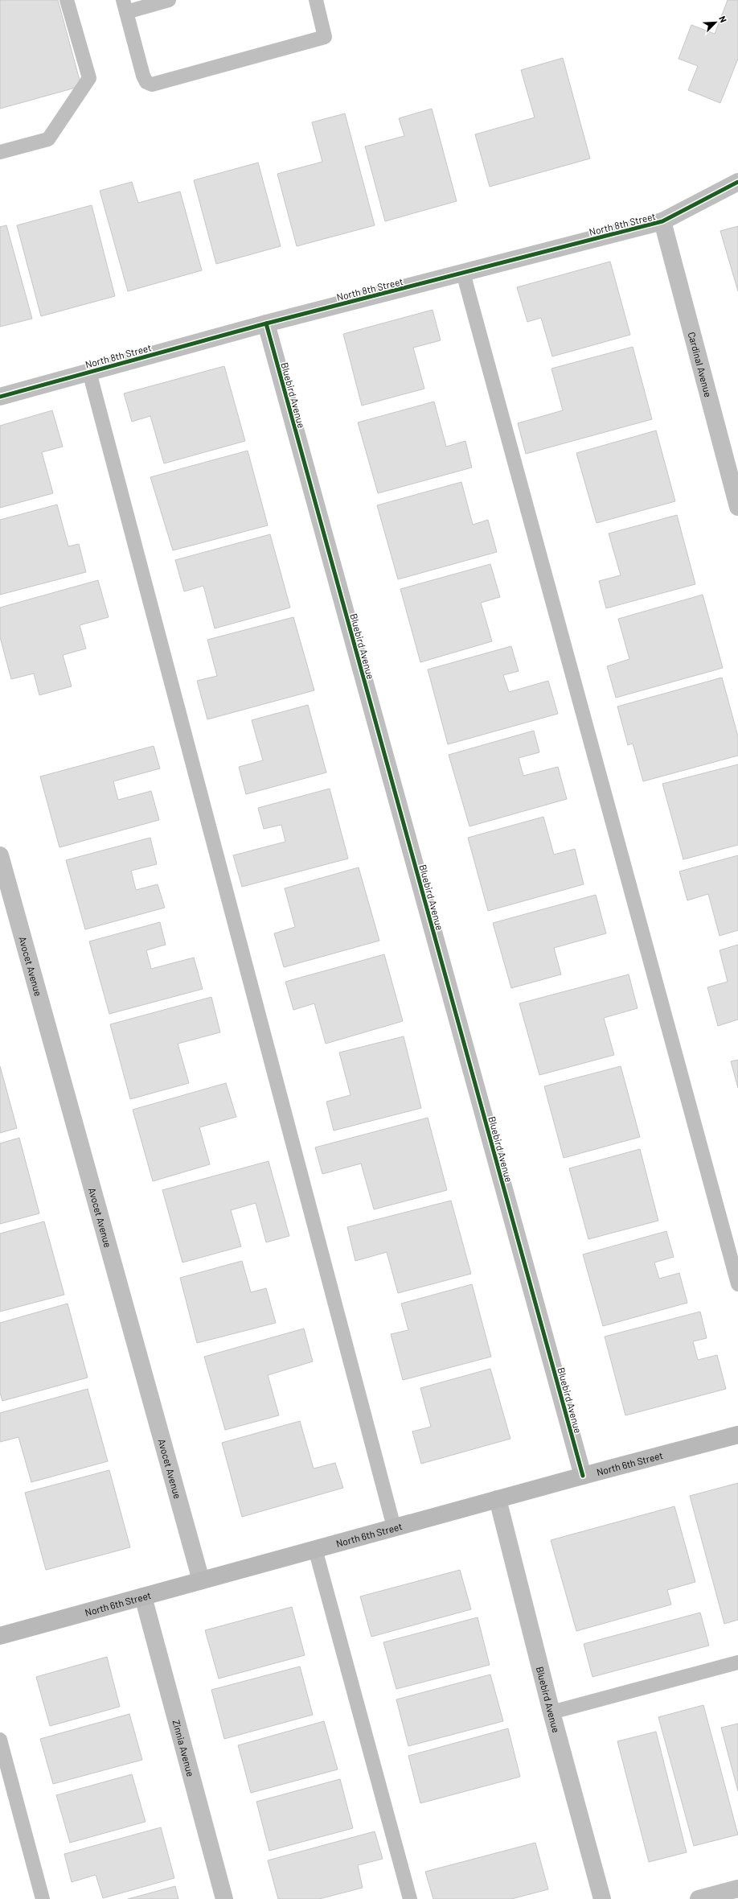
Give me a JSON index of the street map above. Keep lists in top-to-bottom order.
{
  "streets": {
    "street": [
      "North 8th Street",
      "Cardinal Avenue",
      "Bluebird Avenue",
      "Avocet Avenue",
      "North 6th Street",
      "Zinnia Avenue"
    ]
  },
  "crossings": [
    ["North 8th Street", "Cardinal Avenue"],
    ["North 8th Street", "Bluebird Avenue"],
    ["Bluebird Avenue", "North 6th Street"],
    ["Avocet Avenue", "North 6th Street"],
    ["North 6th Street", "Zinnia Avenue"]
  ],
  "north": "top right"
}
